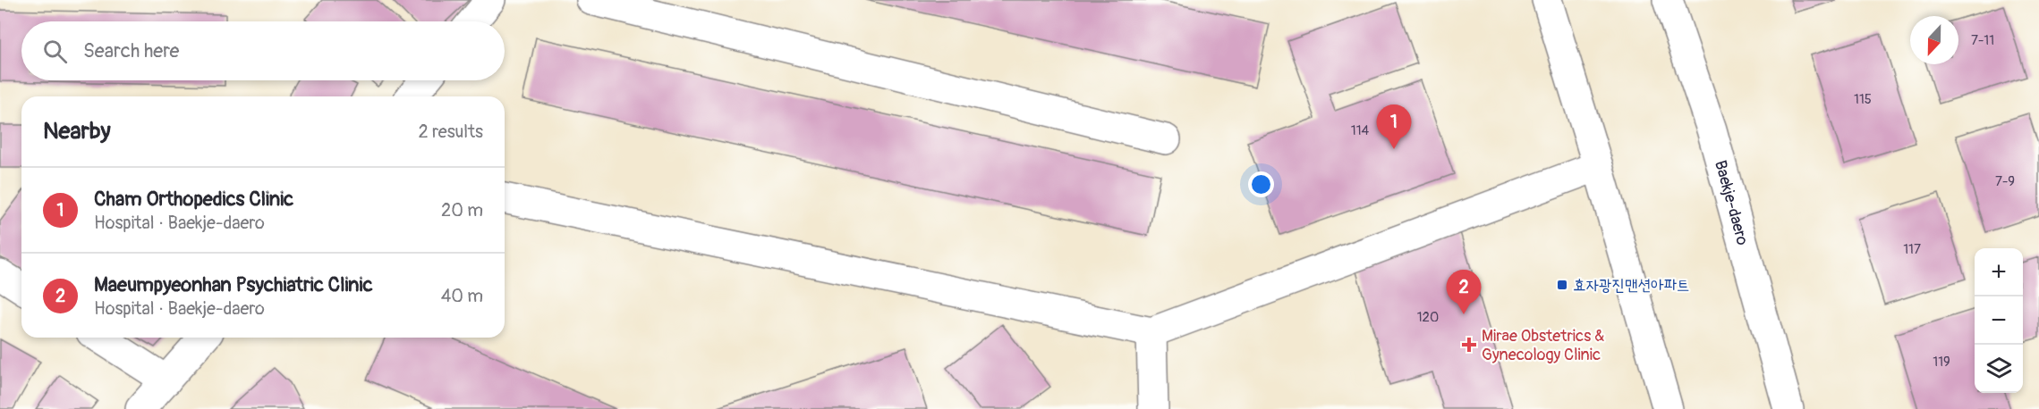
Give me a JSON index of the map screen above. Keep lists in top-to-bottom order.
{
  "streets": {
    "street": ["Baekje-daero"]
  },
  "places": {
    "transit": ["효자광진맨션아파트"],
    "health": ["Mirae Obstetrics & Gynecology Clinic"]
  },
  "house_numbers": [
    "7-11",
    "115",
    "114",
    "7-9",
    "117",
    "120",
    "119"
  ],
  "north": "bottom",
  "page": {
    "search": "Search here",
    "heading": ["Nearby", "2 results"],
    "pins": ["1", "2"],
    "list": [
      {
        "mark": "1",
        "name": "Cham Orthopedics Clinic",
        "note": "Hospital · Baekje-daero",
        "value": "20 m"
      },
      {
        "mark": "2",
        "name": "Maeumpyeonhan Psychiatric Clinic",
        "note": "Hospital · Baekje-daero",
        "value": "40 m"
      }
    ],
    "map_buttons": ["+", "−"]
  }
}
